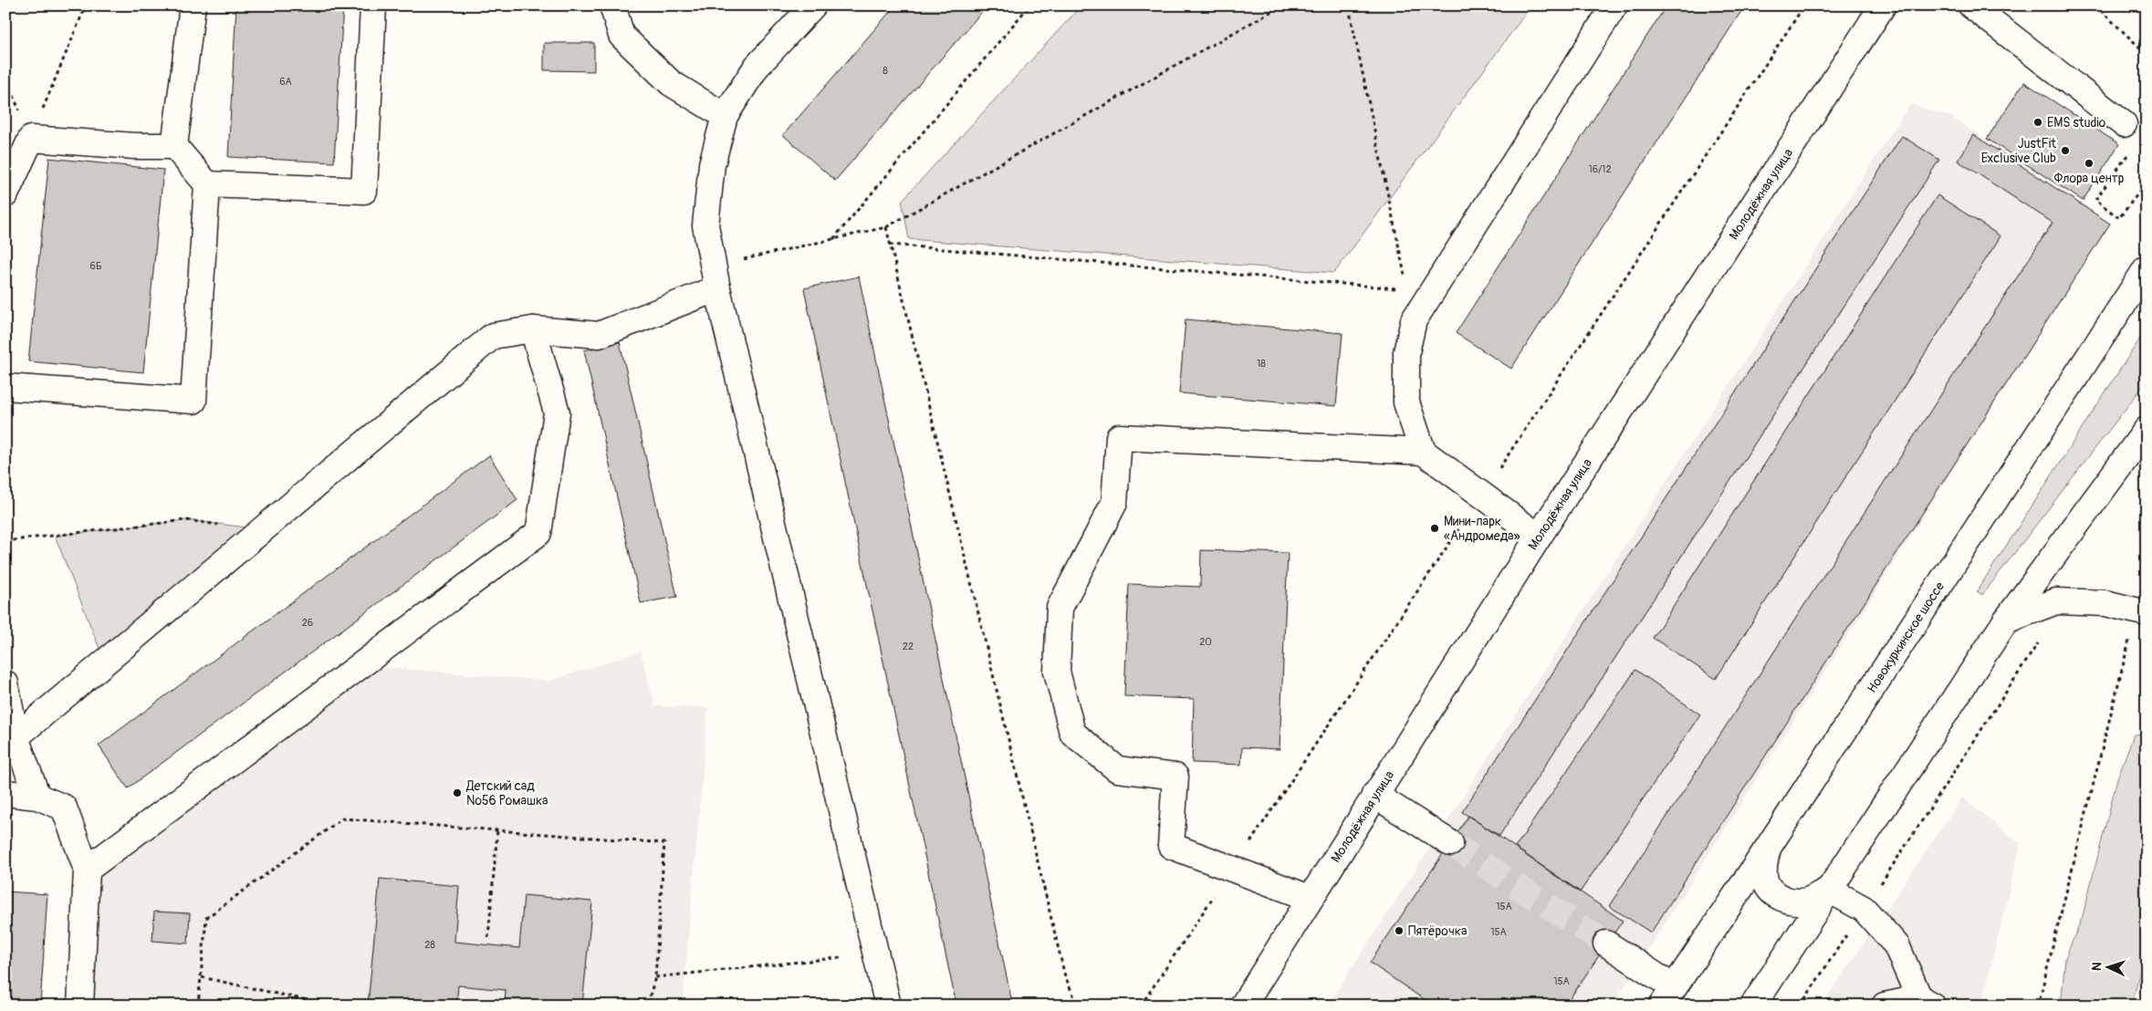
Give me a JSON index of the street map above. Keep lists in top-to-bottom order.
{
  "streets": {
    "main road": ["Молодёжная улица", "Новокуркинское шоссе"]
  },
  "places": [
    "EMS studio",
    "JustFit Exclusive Club",
    "Флора центр",
    "Мини-парк «Андромеда»",
    "Детский сад №56 Ромашка",
    "Пятёрочка"
  ],
  "house_numbers": [
    "8",
    "6А",
    "16/12",
    "6Б",
    "18",
    "26",
    "20",
    "22",
    "15А",
    "15А",
    "28",
    "15А"
  ],
  "north": "left"
}
